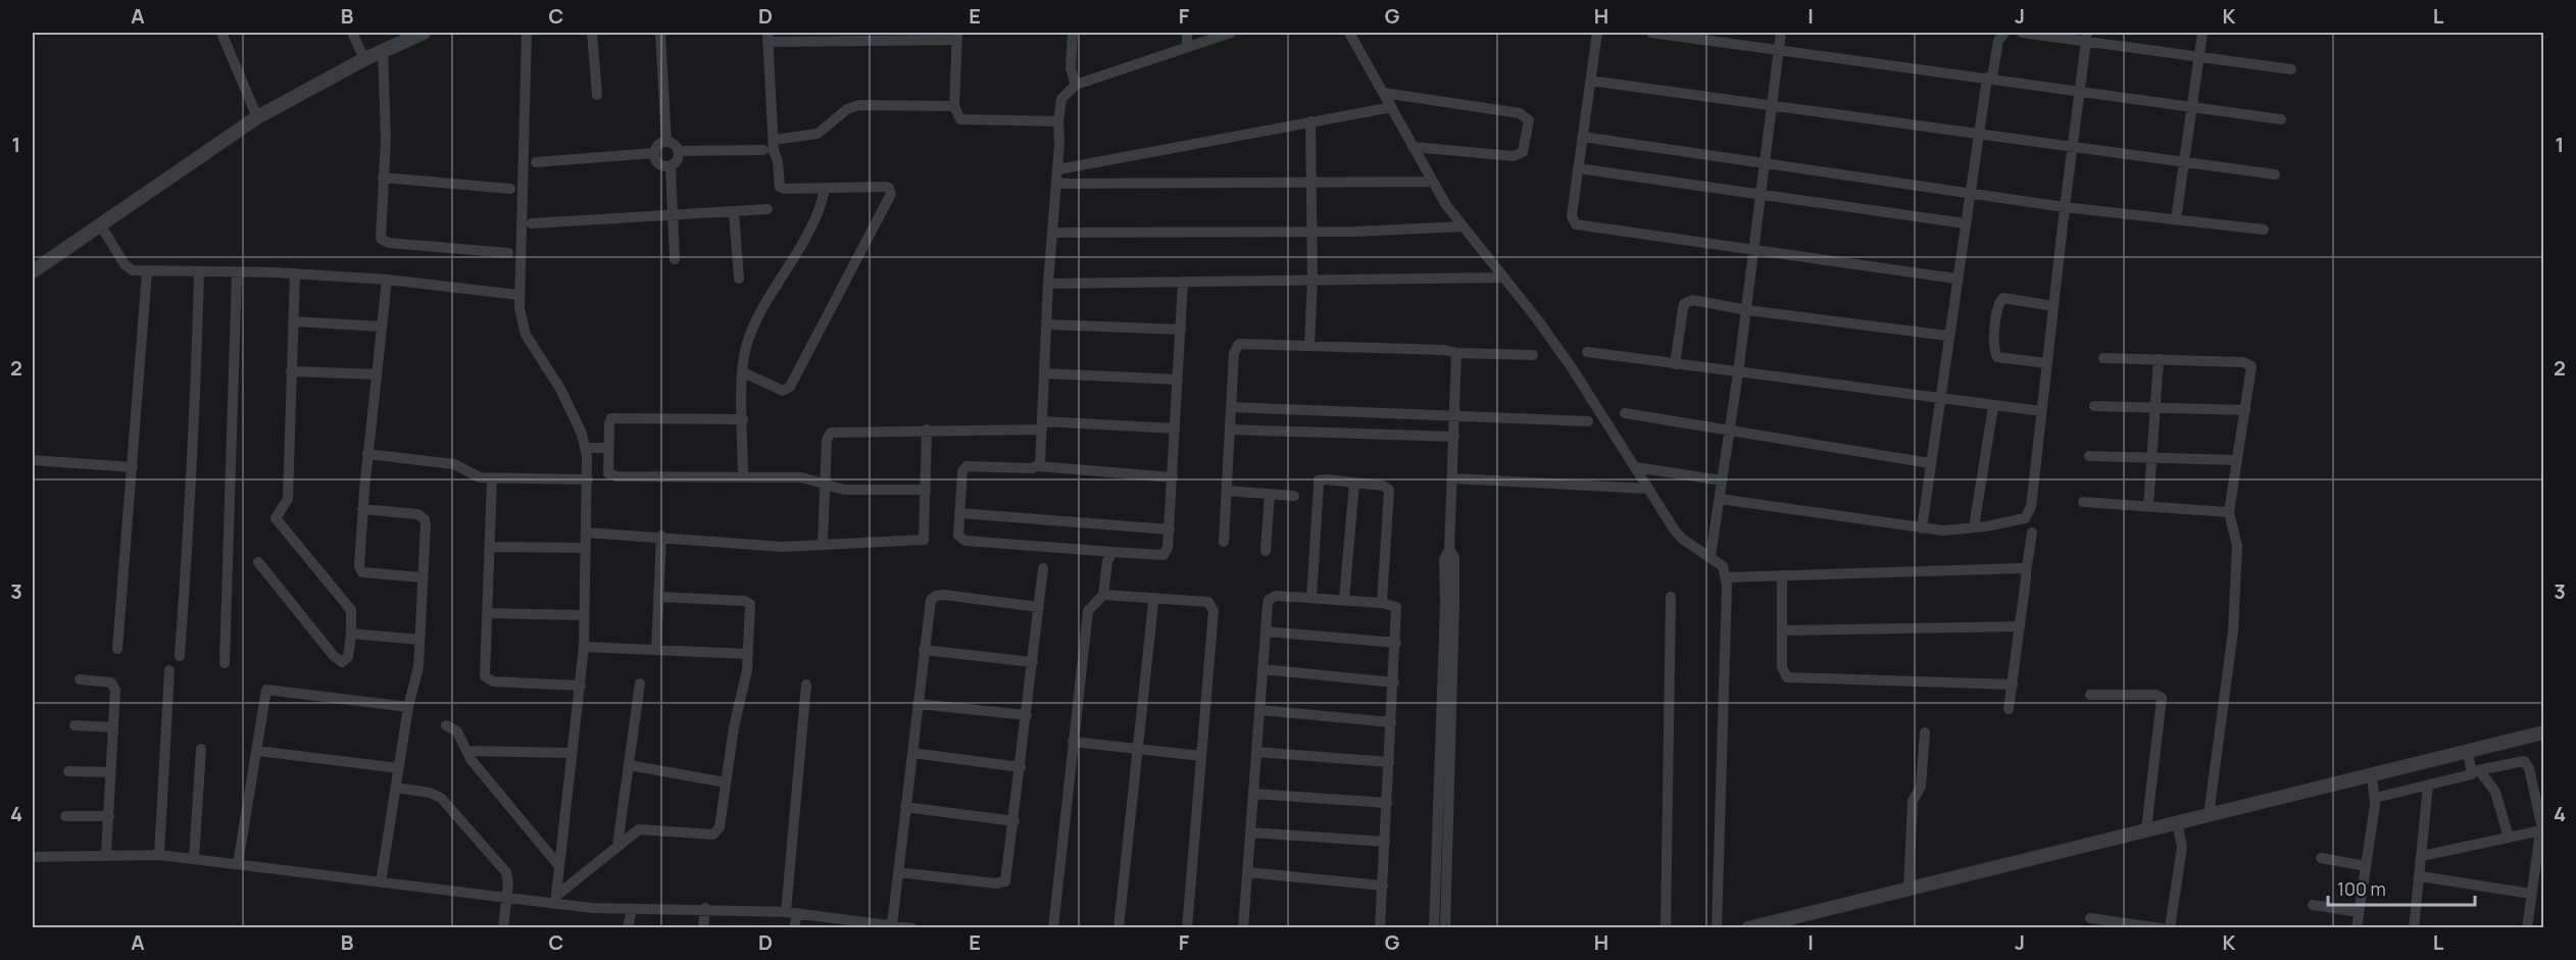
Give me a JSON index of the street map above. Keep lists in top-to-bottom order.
{
  "scale_bar": "100 m",
  "grid": {
    "columns": [
      "A",
      "B",
      "C",
      "D",
      "E",
      "F",
      "G",
      "H",
      "I",
      "J",
      "K",
      "L"
    ],
    "rows": [
      "1",
      "2",
      "3",
      "4"
    ]
  }
}
